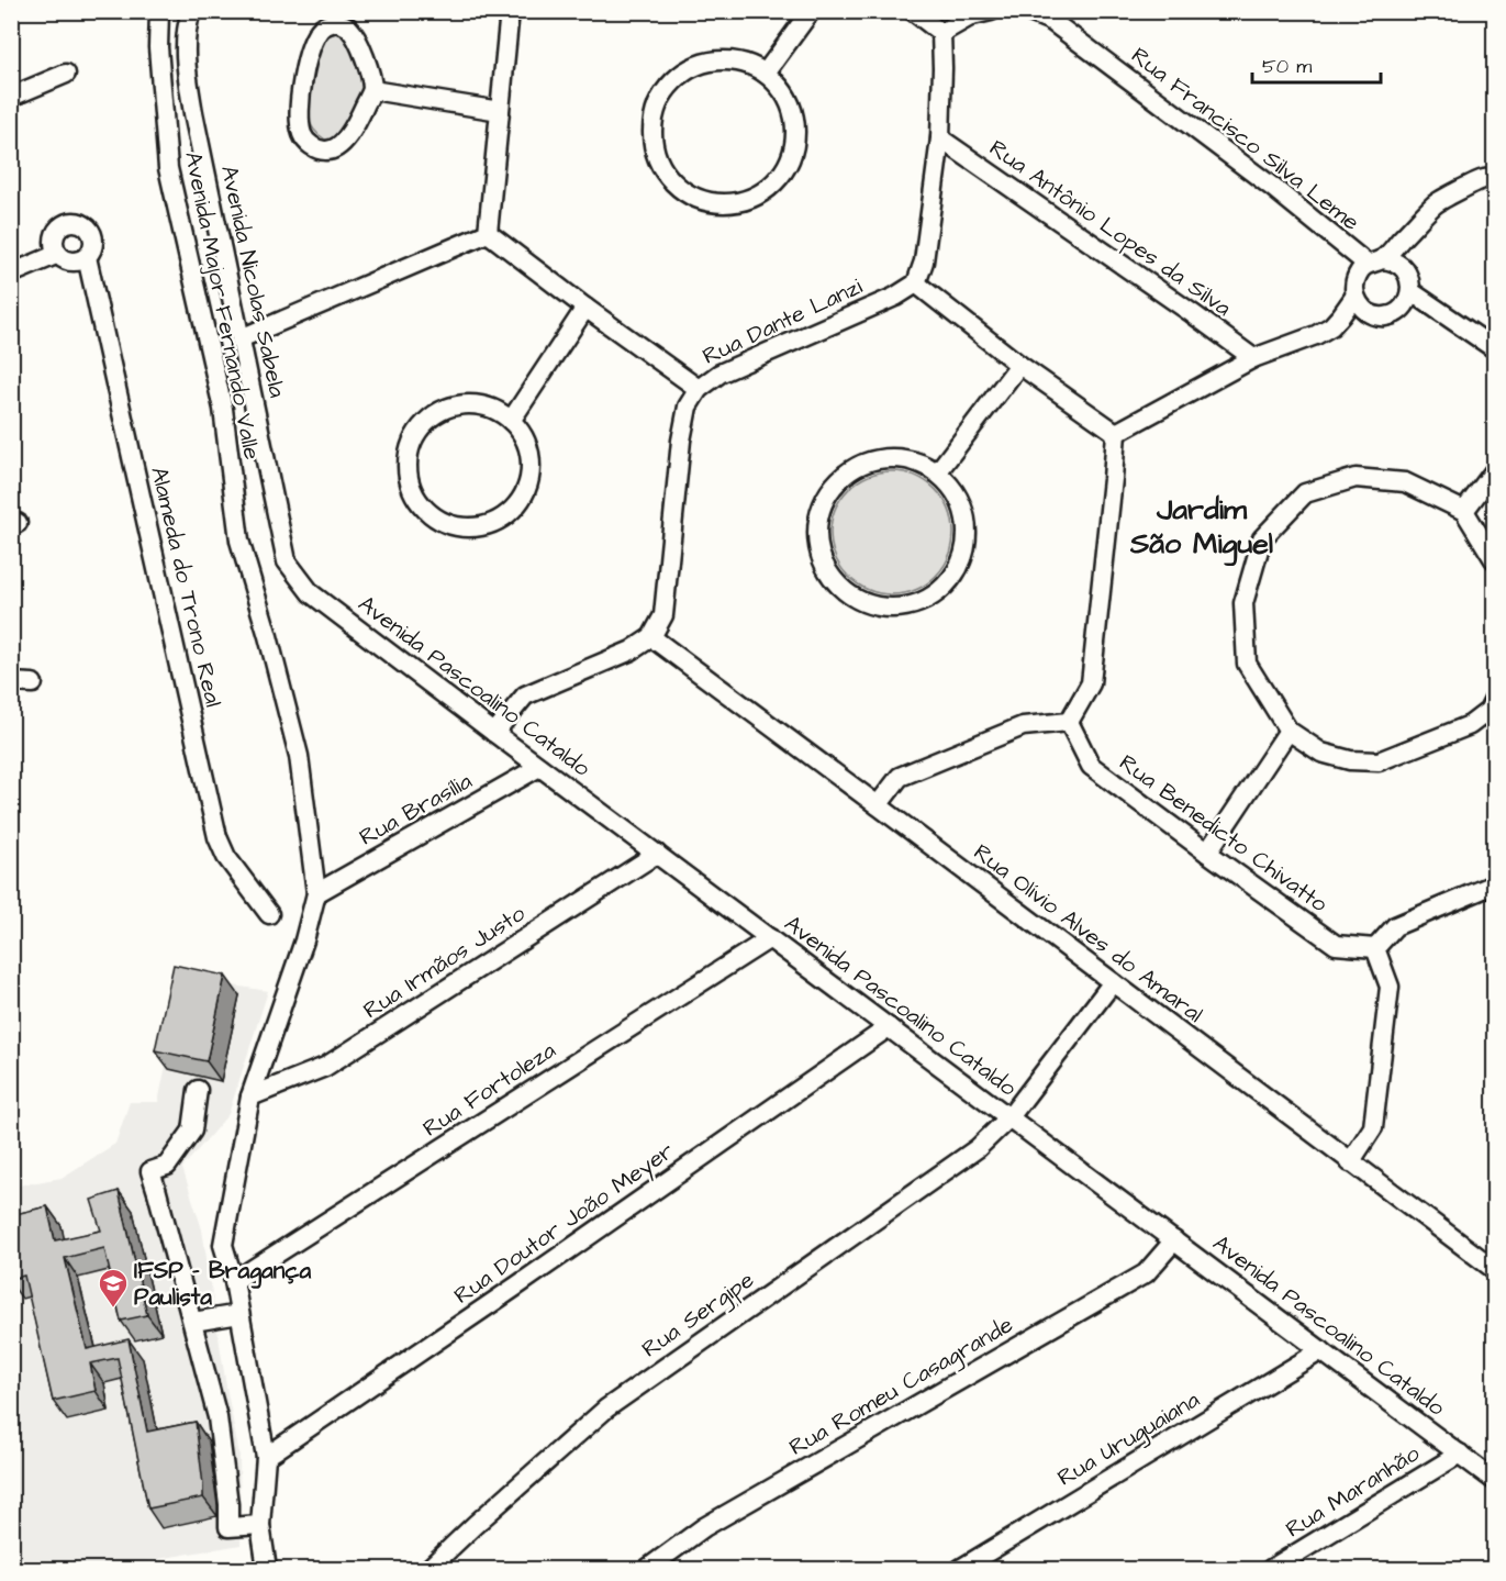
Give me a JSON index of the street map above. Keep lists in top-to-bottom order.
{
  "streets": {
    "street": [
      "Rua Francisco Silva Leme",
      "Rua Antônio Lopes da Silva",
      "Avenida Nicolas Sabela",
      "Avenida Major Fernando Valle",
      "Rua Dante Lanzi",
      "Alameda do Trono Real",
      "Avenida Pascoalino Cataldo",
      "Rua Brasília",
      "Rua Benedicto Chivatto",
      "Rua Olívio Alves do Amaral",
      "Rua Irmãos Justo",
      "Rua Fortoleza",
      "Rua Doutor João Meyer",
      "Rua Sergipe",
      "Rua Romeu Casagrande",
      "Rua Uruguaiana",
      "Rua Maranhão"
    ]
  },
  "crossings": [
    ["Avenida Nicolas Sabela", "Avenida Pascoalino Cataldo"],
    ["Avenida Major Fernando Valle", "Rua Brasília"],
    ["Avenida Major Fernando Valle", "Rua Irmãos Justo"],
    ["Avenida Major Fernando Valle", "Rua Fortoleza"],
    ["Avenida Major Fernando Valle", "Rua Doutor João Meyer"],
    ["Rua Dante Lanzi", "Rua Olívio Alves do Amaral"],
    ["Avenida Pascoalino Cataldo", "Rua Brasília"],
    ["Avenida Pascoalino Cataldo", "Rua Irmãos Justo"],
    ["Avenida Pascoalino Cataldo", "Rua Fortoleza"],
    ["Avenida Pascoalino Cataldo", "Rua Doutor João Meyer"],
    ["Avenida Pascoalino Cataldo", "Rua Sergipe"],
    ["Avenida Pascoalino Cataldo", "Rua Romeu Casagrande"],
    ["Avenida Pascoalino Cataldo", "Rua Uruguaiana"],
    ["Avenida Pascoalino Cataldo", "Rua Maranhão"],
    ["Rua Olívio Alves do Amaral", "Rua Sergipe"]
  ],
  "districts": ["Jardim São Miguel"],
  "places": {
    "school or university": ["IFSP - Bragança Paulista"]
  },
  "scale_bar": "50 m"
}
